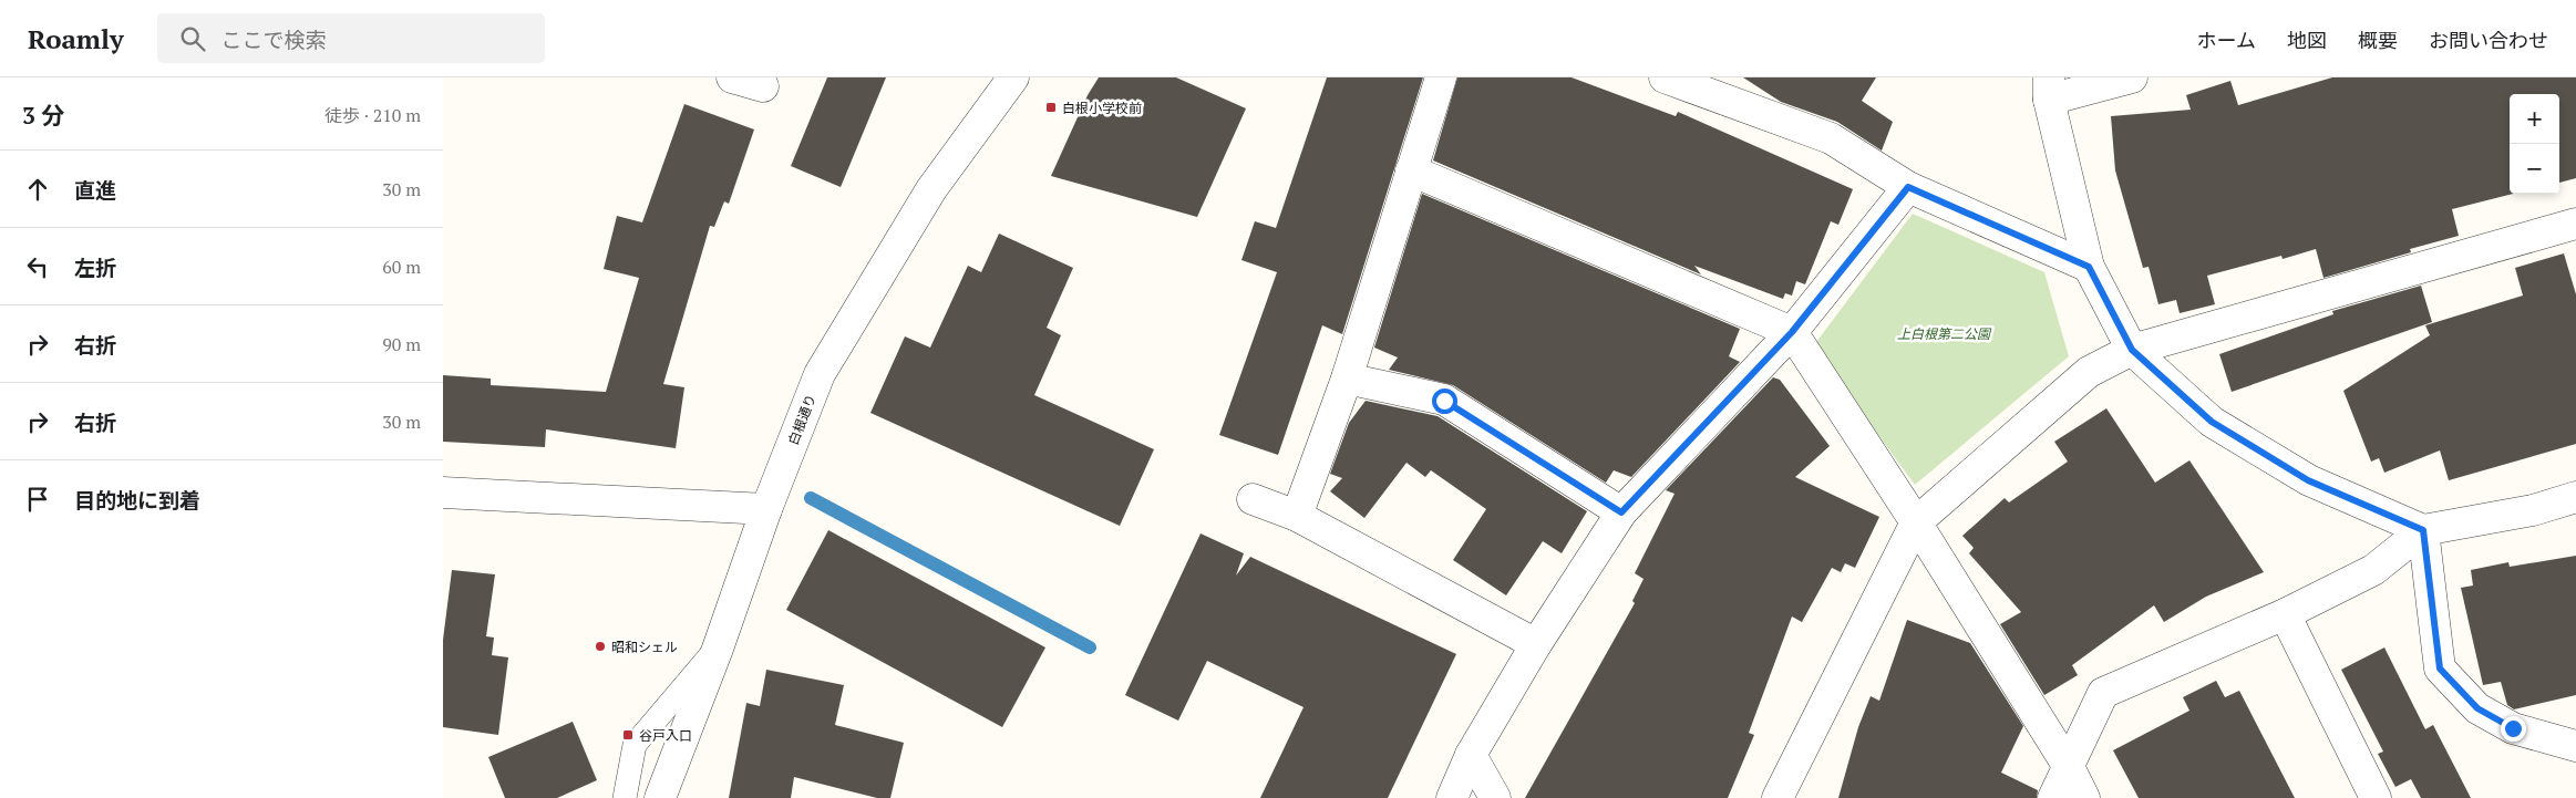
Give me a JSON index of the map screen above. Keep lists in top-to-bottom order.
{
  "streets": {
    "street": ["白根通り"]
  },
  "parks": ["上白根第二公園"],
  "places": {
    "transit": ["白根小学校前", "谷戸入口"],
    "other": ["昭和シェル"]
  },
  "page": {
    "header": "Roamly",
    "search": "ここで検索",
    "nav": [
      "ホーム",
      "地図",
      "概要",
      "お問い合わせ"
    ],
    "heading": ["3 分", "徒歩 · 210 m"],
    "map_buttons": ["+", "−"],
    "list": [
      ["直進", "30 m"],
      ["左折", "60 m"],
      ["右折", "90 m"],
      ["右折", "30 m"],
      "目的地に到着"
    ]
  }
}
